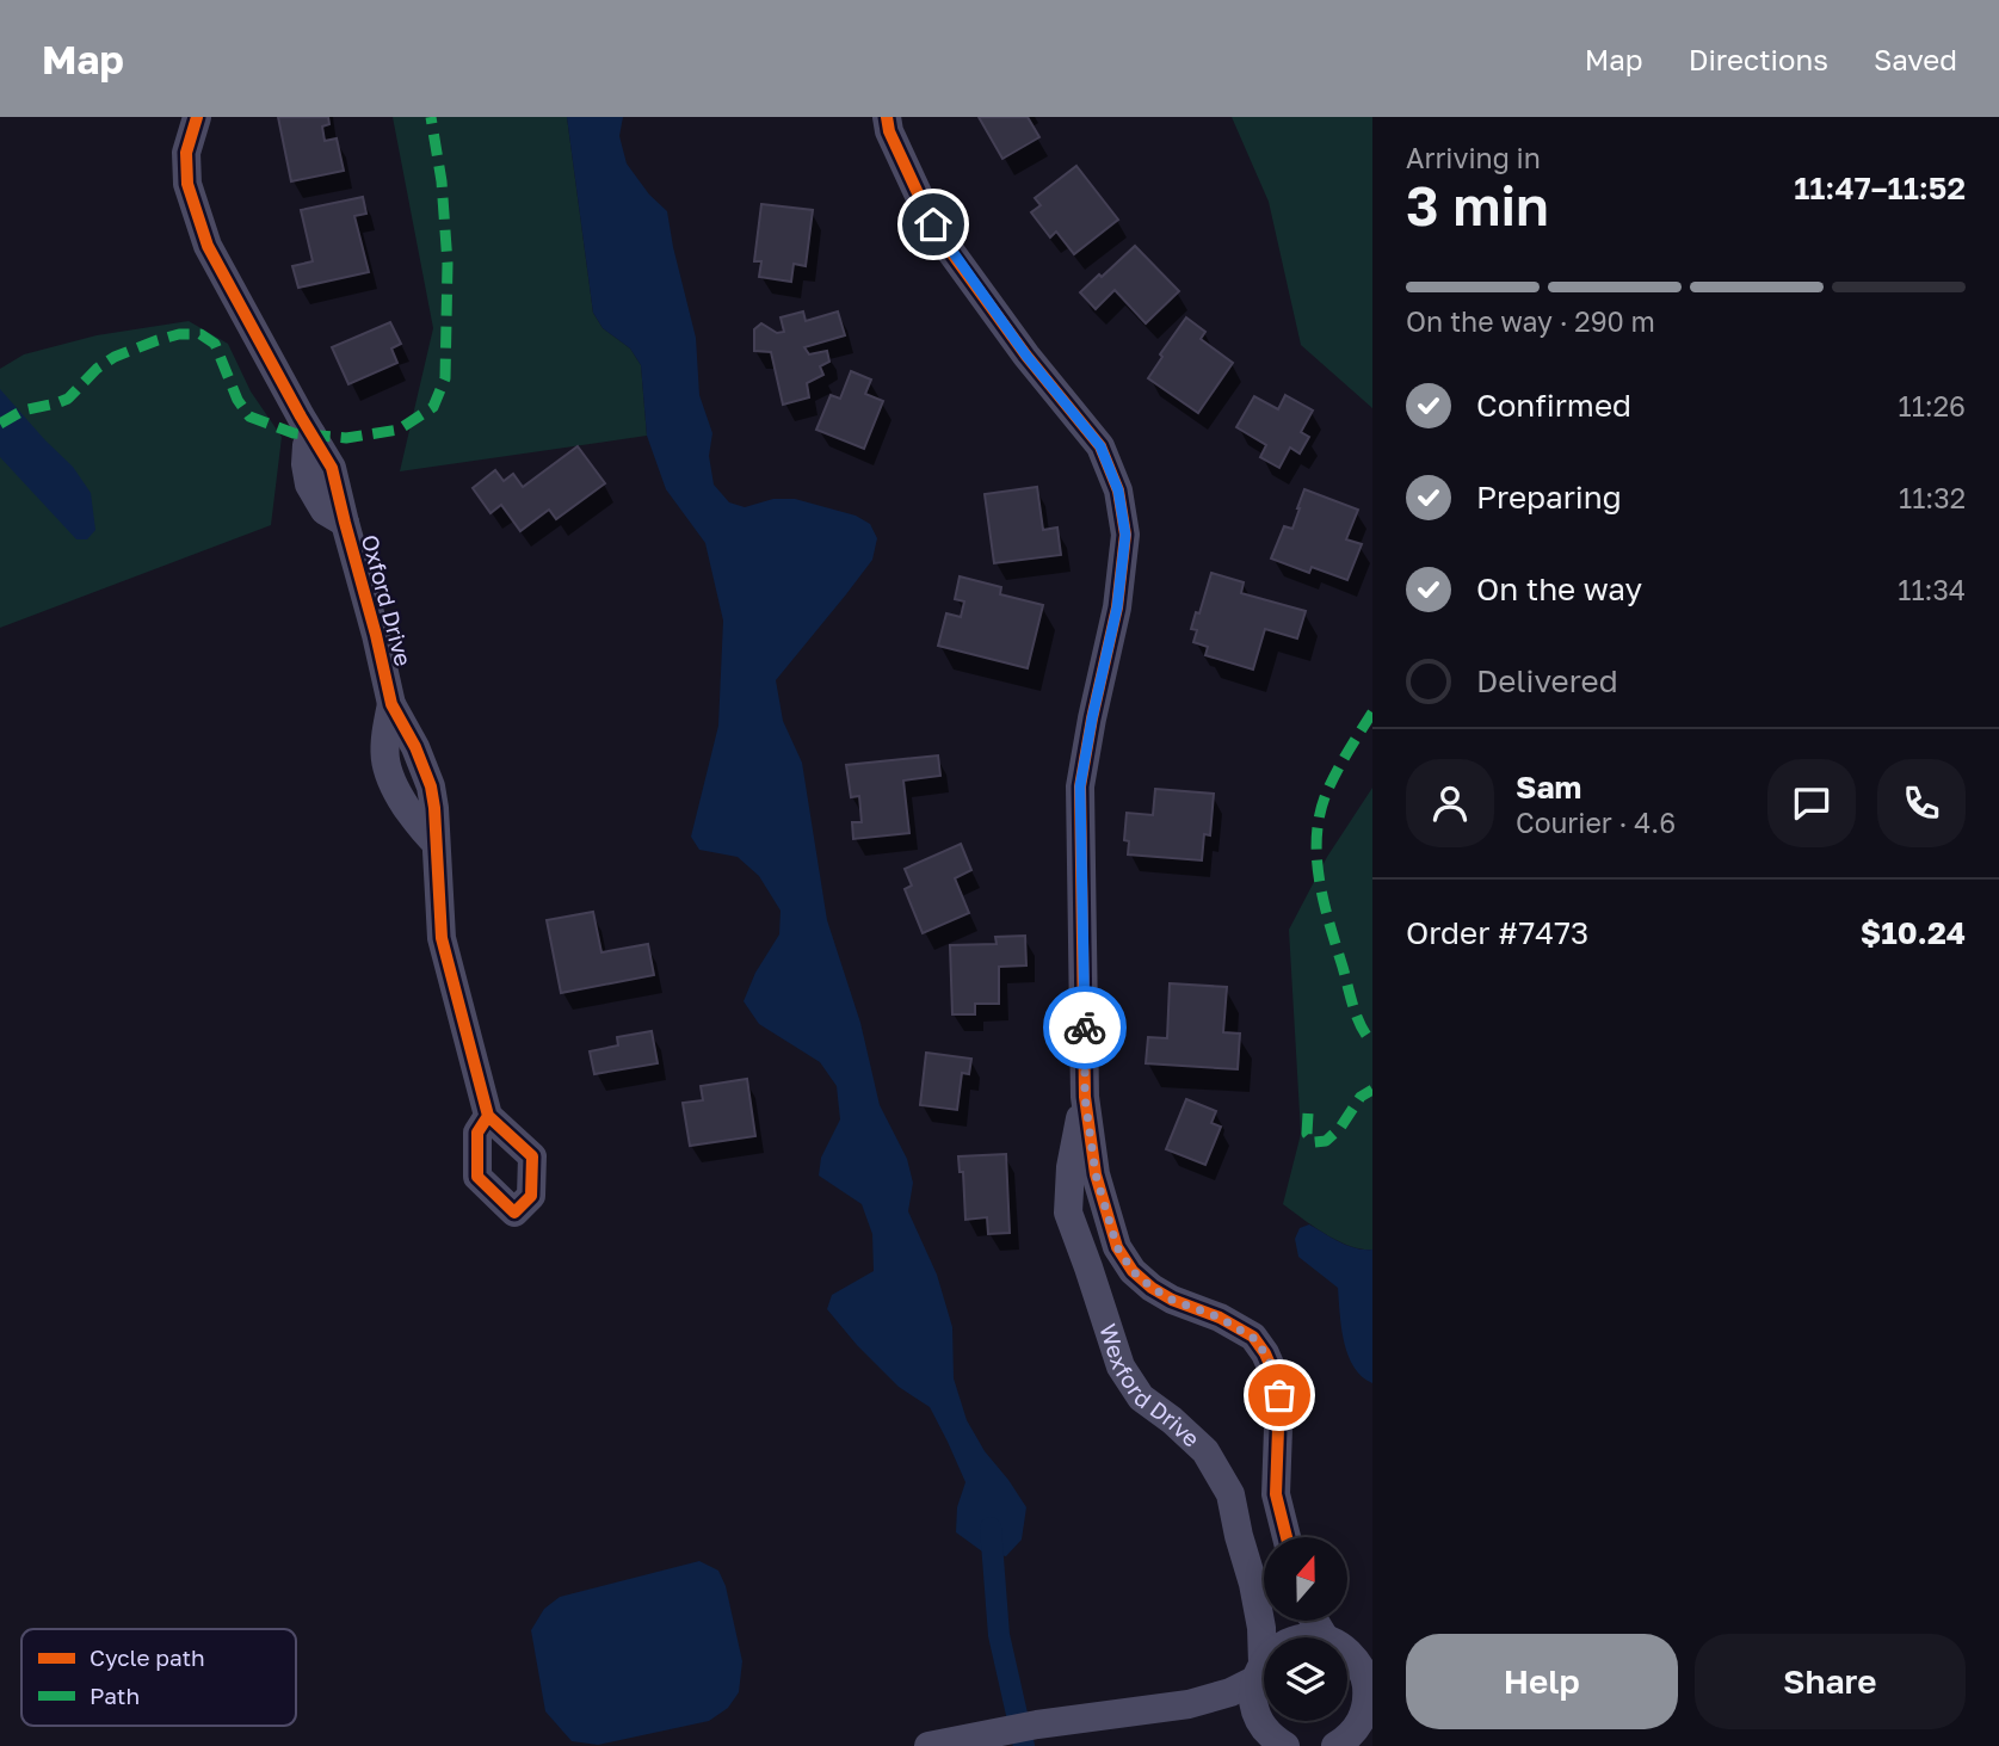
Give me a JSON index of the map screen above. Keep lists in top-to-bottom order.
{
  "streets": {
    "street": ["Oxford Drive", "Wexford Drive"]
  },
  "legend": ["Cycle path", "Path"],
  "north": "top",
  "page": {
    "header": "Map",
    "nav": ["Map", "Directions", "Saved"],
    "heading": ["3 min", "Arriving in", "11:47–11:52"],
    "panel": [
      "Sam",
      "Courier · 4.6",
      "Order #7473",
      "$10.24"
    ],
    "bar": "On the way · 290 m",
    "list": [
      ["Confirmed", "11:26"],
      ["Preparing", "11:32"],
      ["On the way", "11:34"],
      "Delivered"
    ],
    "buttons": ["Help", "Share"]
  }
}
